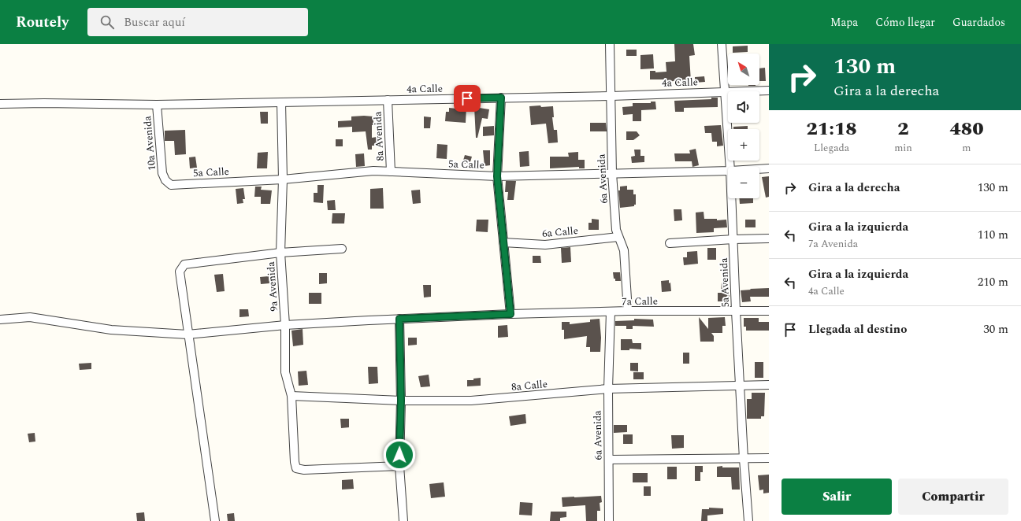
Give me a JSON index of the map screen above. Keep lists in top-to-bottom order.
{
  "streets": {
    "street": [
      "4a Calle",
      "8a Avenida",
      "10a Avenida",
      "5a Calle",
      "6a Avenida",
      "6a Calle",
      "5a Avenida",
      "9a Avenida",
      "7a Calle",
      "8a Calle"
    ]
  },
  "crossings": [
    ["4a Calle", "8a Avenida"],
    ["4a Calle", "10a Avenida"],
    ["4a Calle", "6a Avenida"],
    ["4a Calle", "5a Avenida"],
    ["4a Calle", "9a Avenida"],
    ["8a Avenida", "5a Calle"],
    ["10a Avenida", "5a Calle"],
    ["5a Calle", "6a Avenida"],
    ["5a Calle", "9a Avenida"],
    ["6a Avenida", "6a Calle"],
    ["6a Avenida", "7a Calle"],
    ["6a Avenida", "8a Calle"],
    ["5a Avenida", "7a Calle"],
    ["5a Avenida", "8a Calle"],
    ["9a Avenida", "7a Calle"],
    ["9a Avenida", "8a Calle"]
  ],
  "north": "top left",
  "page": {
    "header": "Routely",
    "search": "Buscar aquí",
    "nav": ["Mapa", "Cómo llegar", "Guardados"],
    "turn": ["130 m", "Gira a la derecha"],
    "map_buttons": ["+", "−"],
    "eta": [
      "21:18",
      "Llegada",
      "2",
      "min",
      "480",
      "m"
    ],
    "list": [
      {
        "name": "Gira a la derecha",
        "value": "130 m"
      },
      {
        "name": "Gira a la izquierda",
        "note": "7a Avenida",
        "value": "110 m"
      },
      {
        "name": "Gira a la izquierda",
        "note": "4a Calle",
        "value": "210 m"
      },
      {
        "name": "Llegada al destino",
        "value": "30 m"
      }
    ],
    "buttons": ["Salir", "Compartir"]
  }
}
